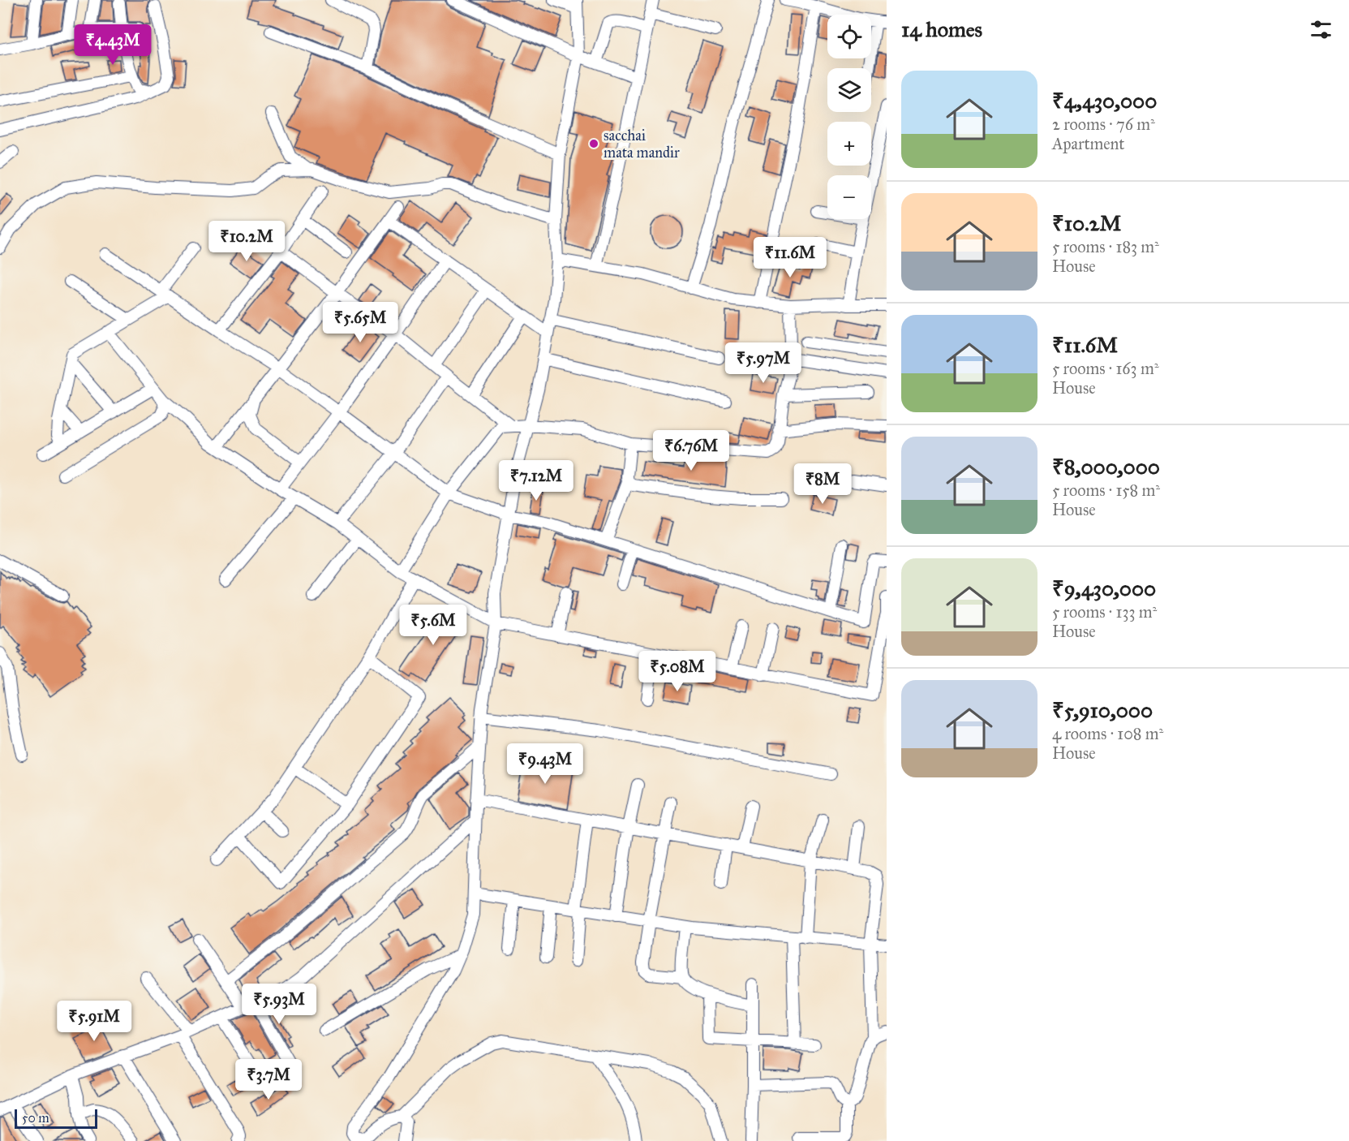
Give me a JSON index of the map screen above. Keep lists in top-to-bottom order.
{
  "places": ["sacchai mata mandir"],
  "scale_bar": "50 m",
  "page": {
    "heading": "14 homes",
    "map_buttons": ["+", "−"],
    "price": [
      "₹4.43M",
      "₹10.2M",
      "₹11.6M",
      "₹5.65M",
      "₹5.97M",
      "₹6.76M",
      "₹7.12M",
      "₹8M",
      "₹5.6M",
      "₹5.08M",
      "₹9.43M",
      "₹5.93M",
      "₹5.91M",
      "₹3.7M"
    ],
    "list": [
      {
        "name": "₹4,430,000",
        "note": "2 rooms · 76 m² · Apartment"
      },
      {
        "name": "₹10.2M",
        "note": "5 rooms · 183 m² · House"
      },
      {
        "name": "₹11.6M",
        "note": "5 rooms · 163 m² · House"
      },
      {
        "name": "₹8,000,000",
        "note": "5 rooms · 158 m² · House"
      },
      {
        "name": "₹9,430,000",
        "note": "5 rooms · 133 m² · House"
      },
      {
        "name": "₹5,910,000",
        "note": "4 rooms · 108 m² · House"
      }
    ],
    "scale": "50 m"
  }
}
